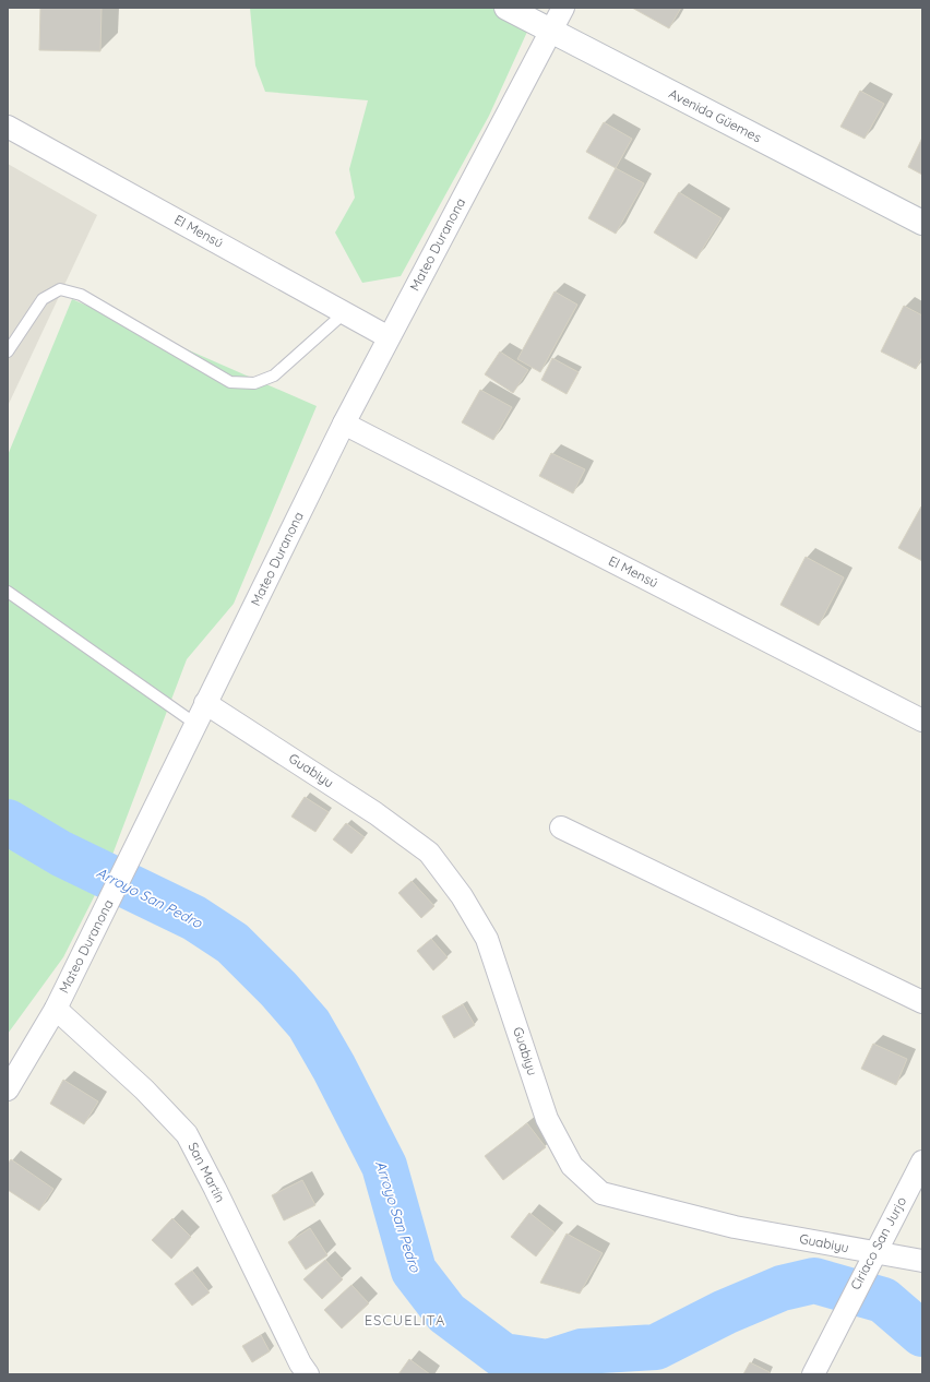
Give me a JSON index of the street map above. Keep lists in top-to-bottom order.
{
  "streets": {
    "main road": ["Avenida Güemes"],
    "street": [
      "El Mensú",
      "Mateo Duranona",
      "Guabiyu",
      "San Martín",
      "Ciriaco San Jurjo"
    ]
  },
  "crossings": [
    ["Avenida Güemes", "Mateo Duranona"],
    ["El Mensú", "Mateo Duranona"],
    ["Mateo Duranona", "Guabiyu"],
    ["Mateo Duranona", "San Martín"],
    ["Guabiyu", "Ciriaco San Jurjo"]
  ],
  "districts": ["ESCUELITA"],
  "water": ["Arroyo San Pedro"]
}
